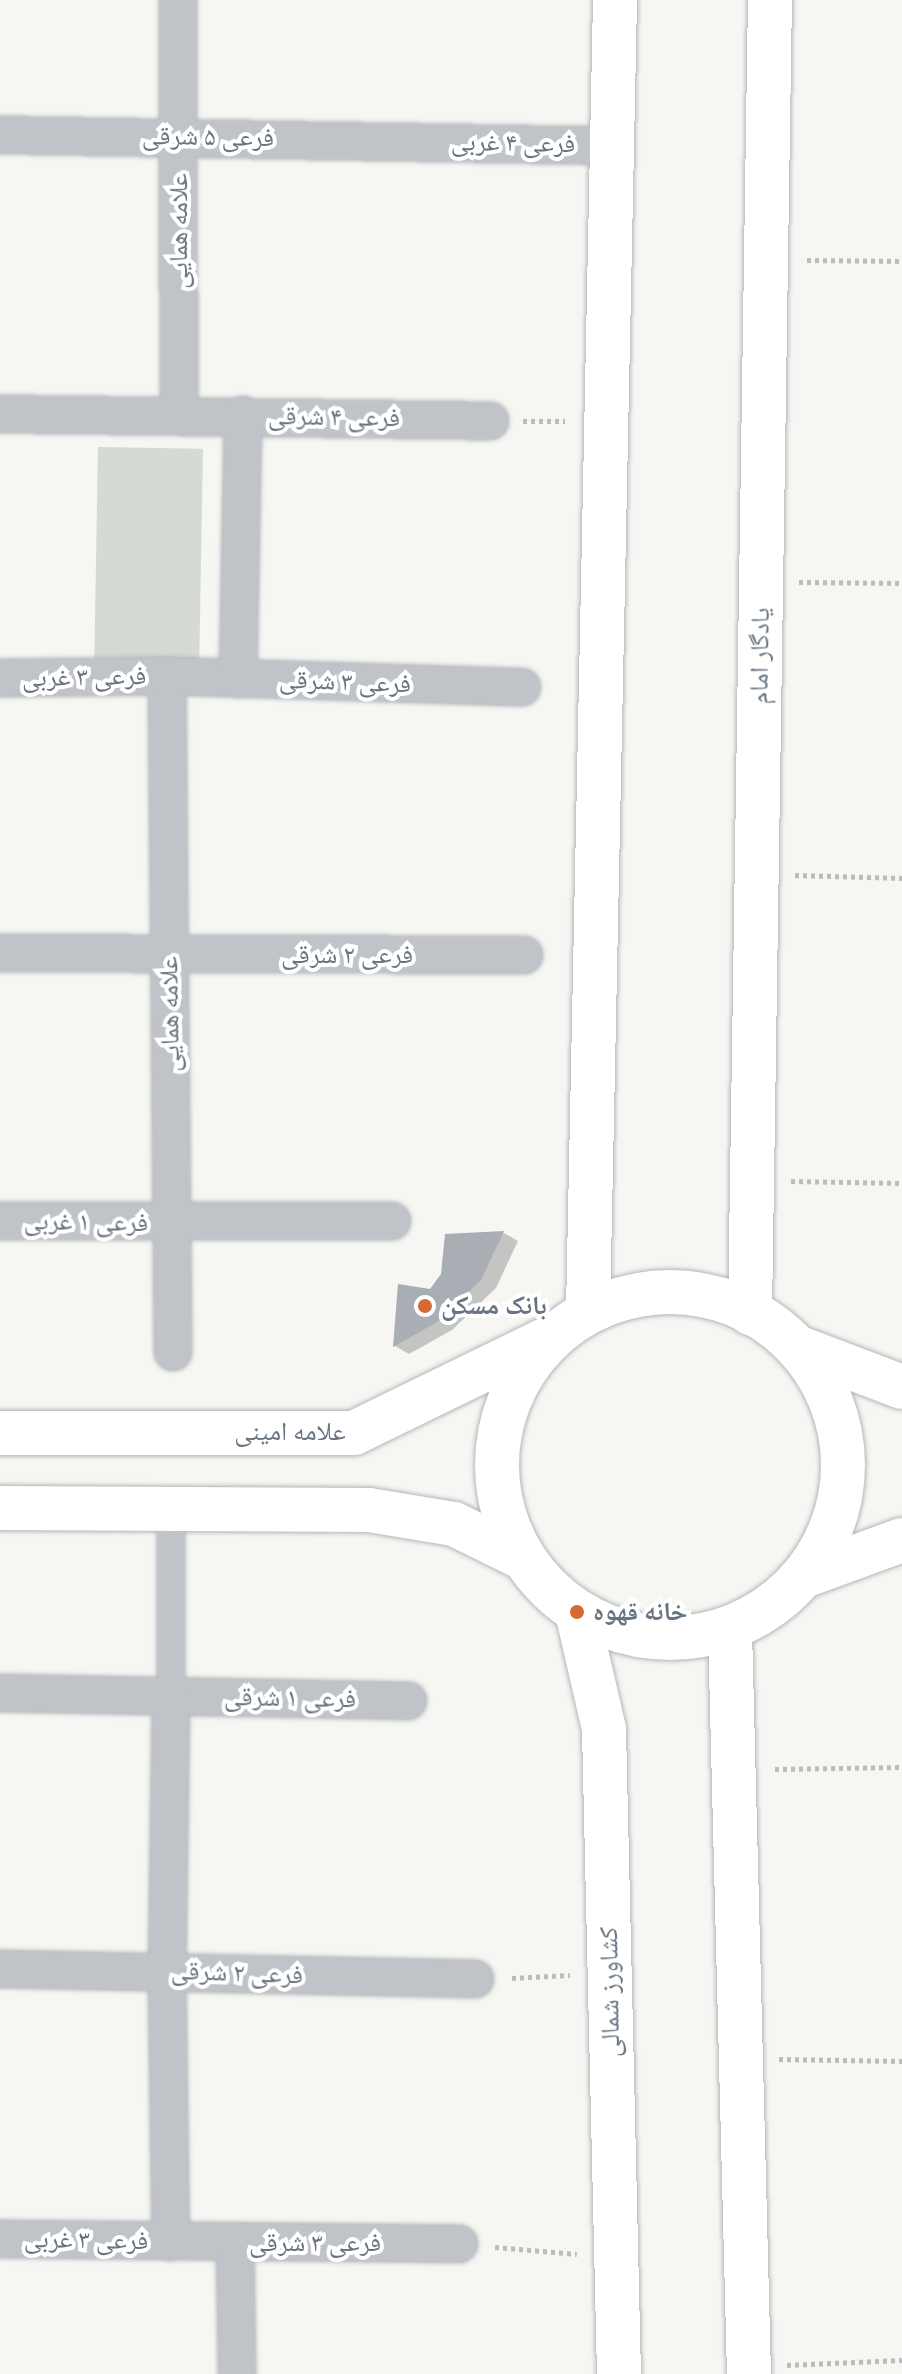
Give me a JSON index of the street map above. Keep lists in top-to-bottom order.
{
  "streets": {
    "main road": ["یادگار امام", "علامه امینی", "کشاورز شمالی"],
    "street": [
      "فرعی ۵ شرقی",
      "فرعی ۴ غربی",
      "علامه همایی",
      "فرعی ۴ شرقی",
      "فرعی ۳ غربی",
      "فرعی ۳ شرقی",
      "فرعی ۲ شرقی",
      "فرعی ۱ غربی",
      "فرعی ۱ شرقی"
    ]
  },
  "crossings": [
    ["فرعی ۵ شرقی", "فرعی ۴ غربی"],
    ["فرعی ۵ شرقی", "علامه همایی"],
    ["علامه همایی", "فرعی ۴ شرقی"],
    ["علامه همایی", "فرعی ۳ غربی"],
    ["علامه همایی", "فرعی ۳ شرقی"],
    ["علامه همایی", "فرعی ۲ شرقی"],
    ["علامه همایی", "فرعی ۱ غربی"],
    ["یادگار امام", "علامه امینی"],
    ["فرعی ۳ غربی", "فرعی ۳ شرقی"]
  ],
  "places": ["بانک مسکن", "خانه قهوه"]
}
